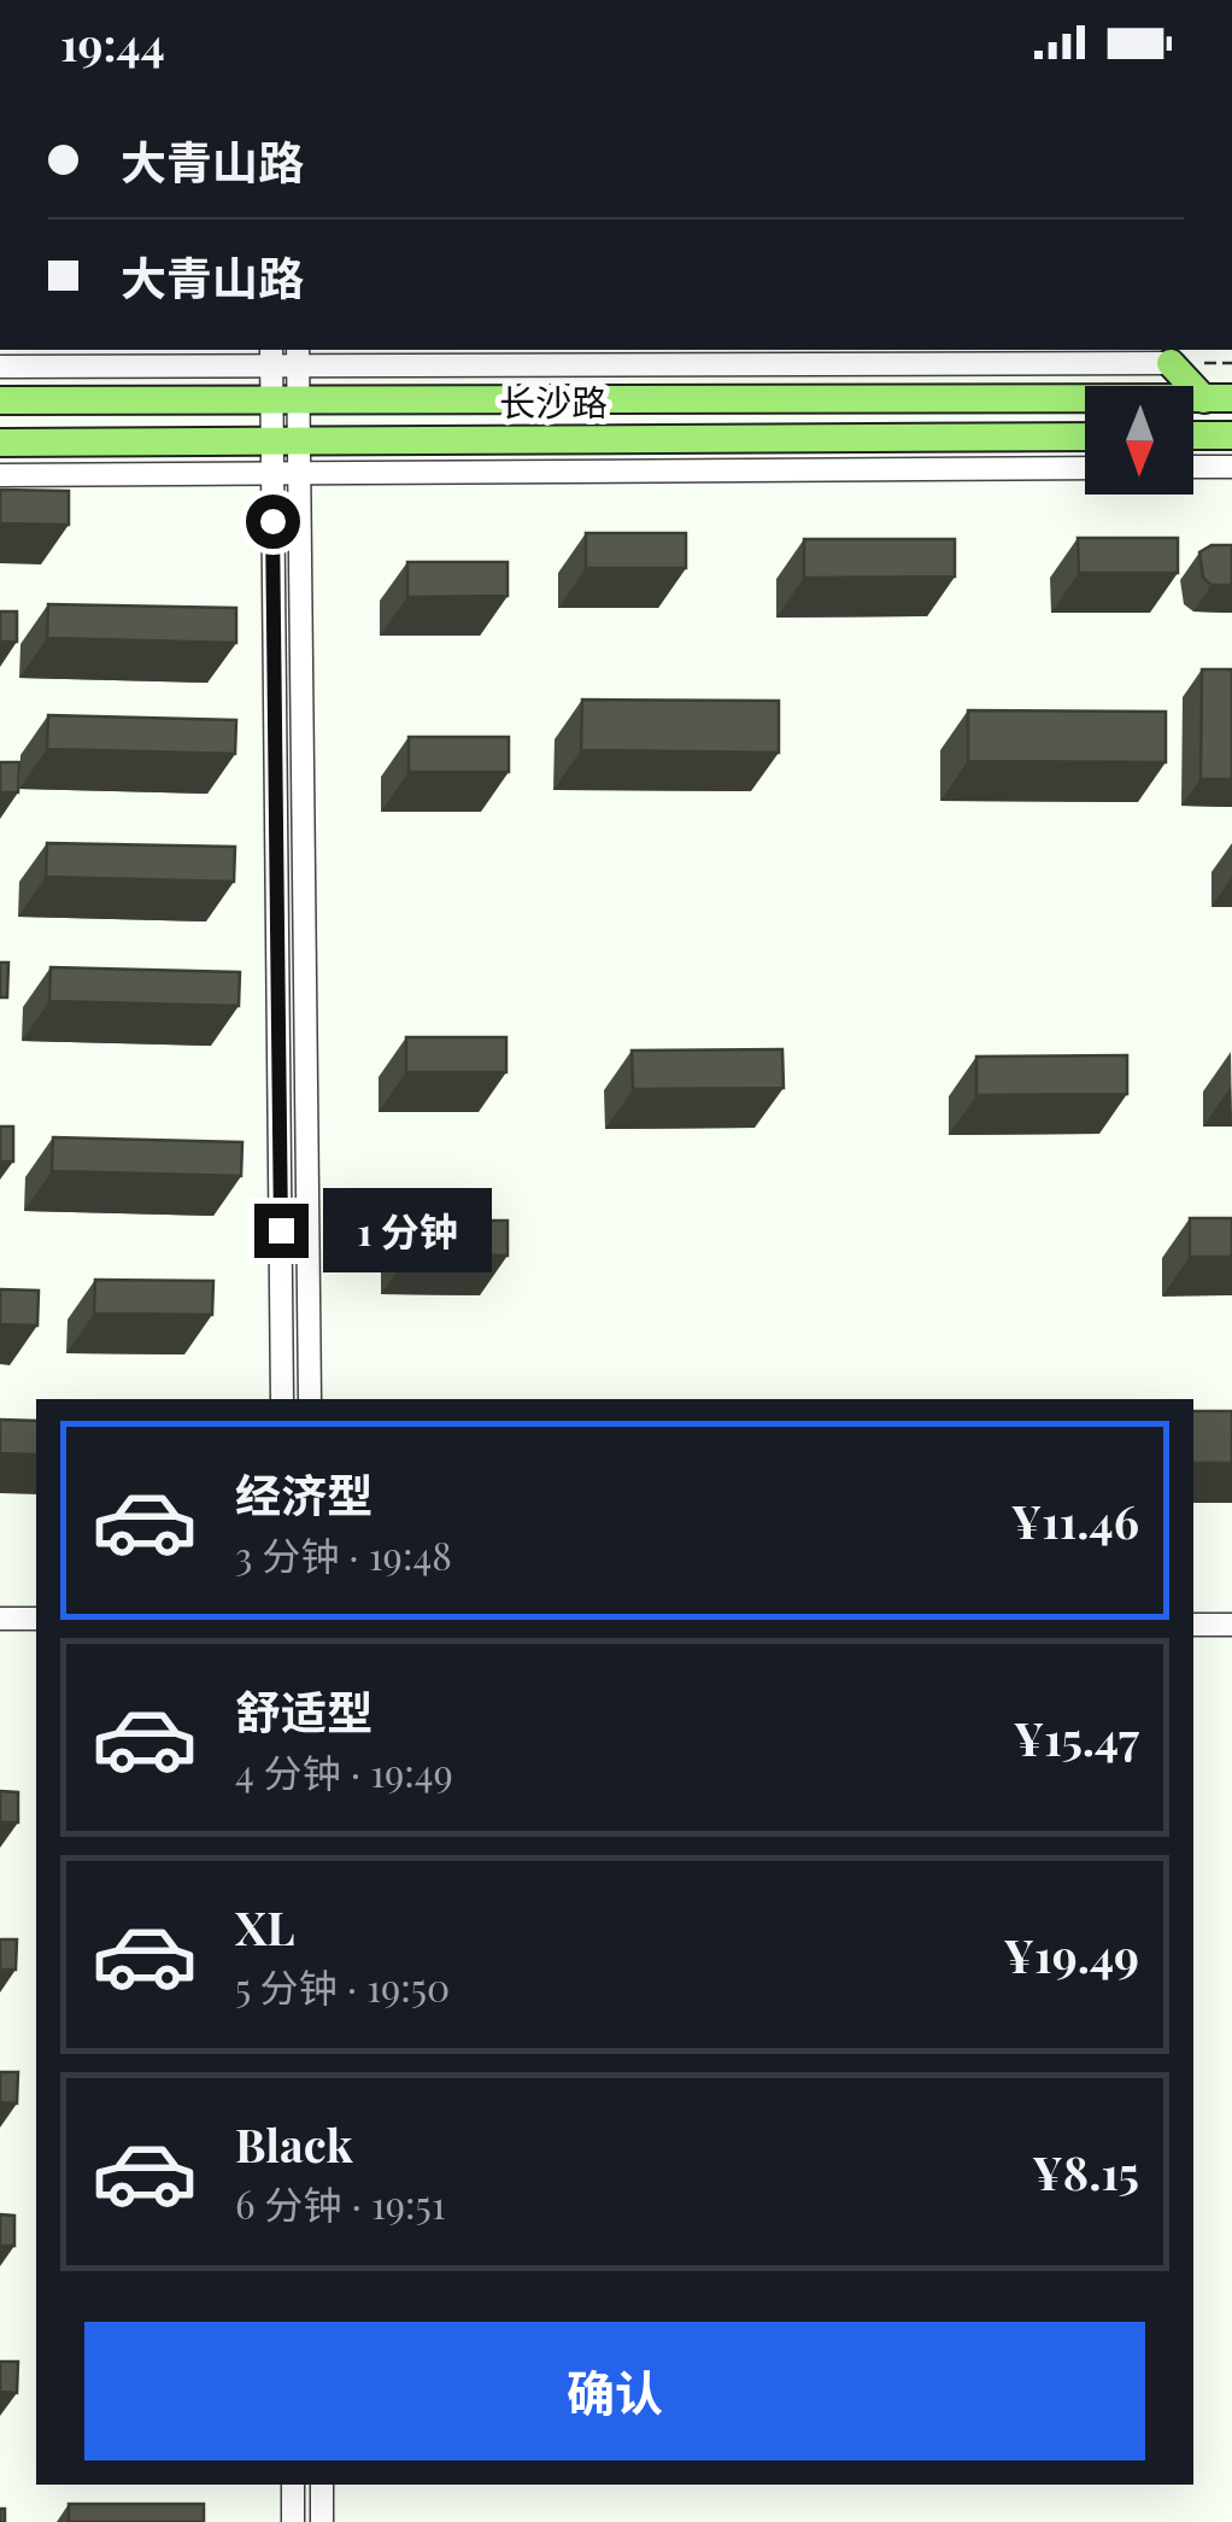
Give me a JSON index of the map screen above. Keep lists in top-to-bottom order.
{
  "streets": {
    "main road": ["长沙路"]
  },
  "north": "bottom",
  "page": {
    "status": "19:44",
    "banner": ["大青山路", "大青山路"],
    "bubble": "1 分钟",
    "list": [
      {
        "name": "经济型",
        "note": "3 分钟 · 19:48",
        "value": "¥11.46"
      },
      {
        "name": "舒适型",
        "note": "4 分钟 · 19:49",
        "value": "¥15.47"
      },
      {
        "name": "XL",
        "note": "5 分钟 · 19:50",
        "value": "¥19.49"
      },
      {
        "name": "Black",
        "note": "6 分钟 · 19:51",
        "value": "¥8.15"
      }
    ],
    "buttons": "确认"
  }
}
